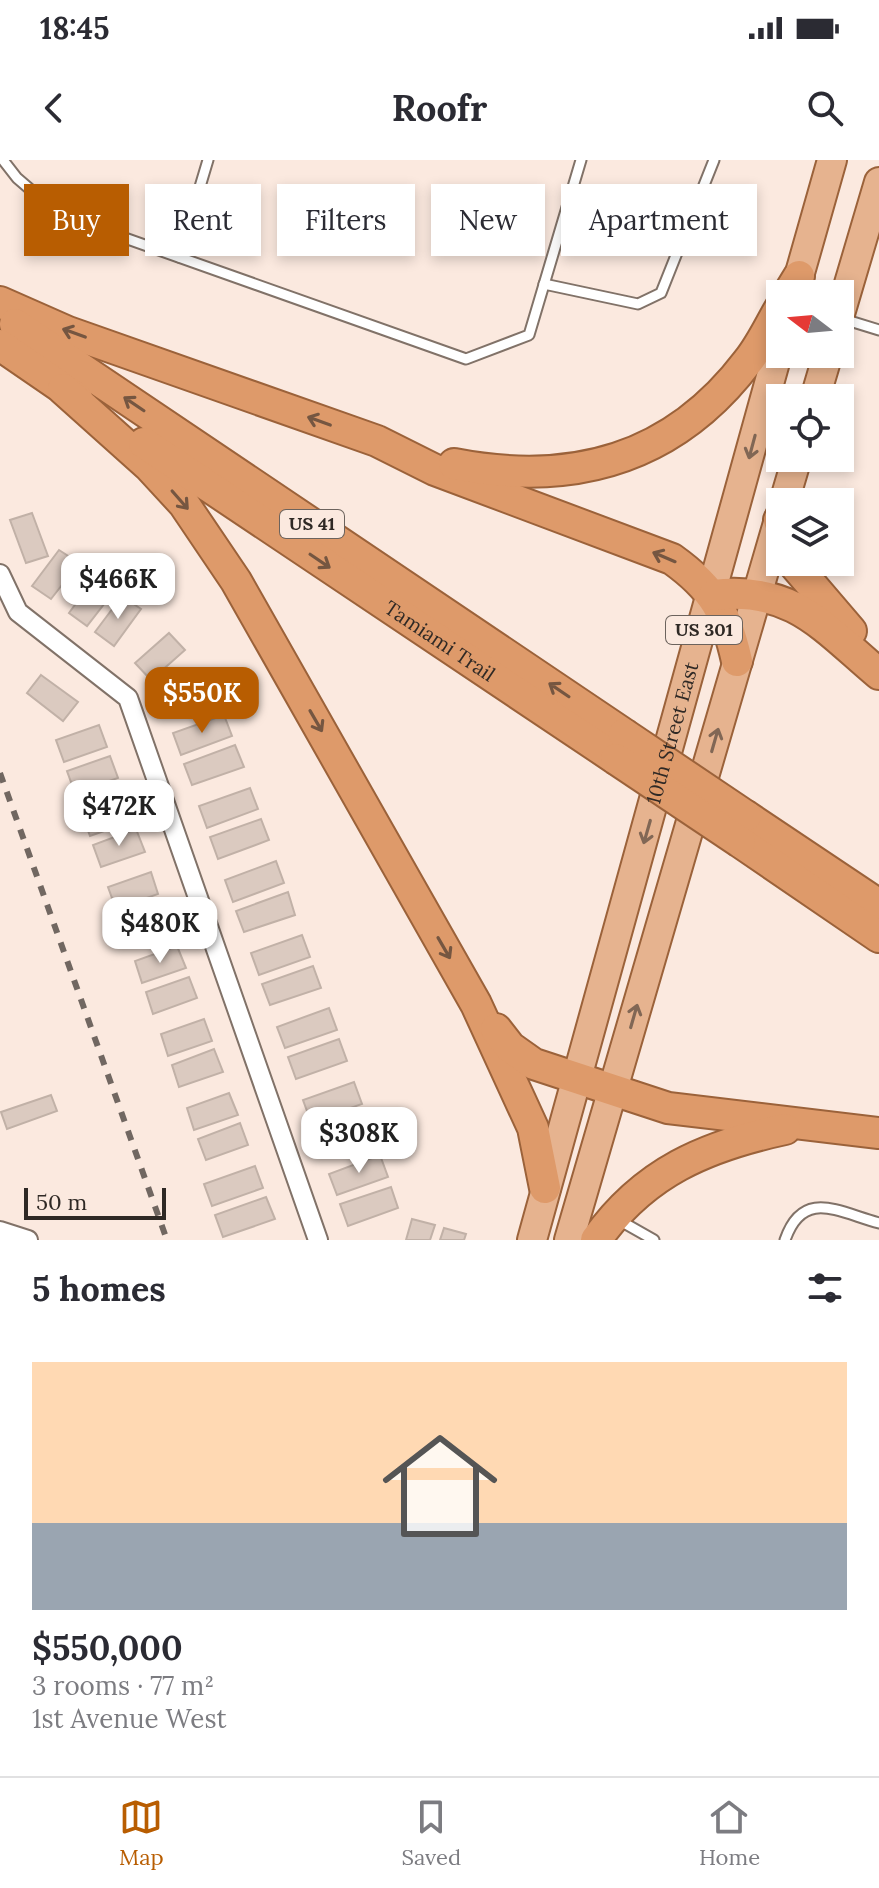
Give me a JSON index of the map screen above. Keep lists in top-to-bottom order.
{
  "streets": {
    "highway": ["US 41", "Tamiami Trail"],
    "main road": ["US 301", "10th Street East"]
  },
  "scale_bar": "50 m",
  "north": "left",
  "page": {
    "status": "18:45",
    "header": "Roofr",
    "chip": [
      "Buy",
      "Rent",
      "Filters",
      "New",
      "Apartment"
    ],
    "price": [
      "$466K",
      "$550K",
      "$472K",
      "$480K",
      "$308K"
    ],
    "scale": "50 m",
    "heading": "5 homes",
    "list": [
      {
        "name": "$550,000",
        "note": "3 rooms · 77 m² · 1st Avenue West"
      }
    ],
    "tabs": ["Map", "Saved", "Home"]
  }
}
